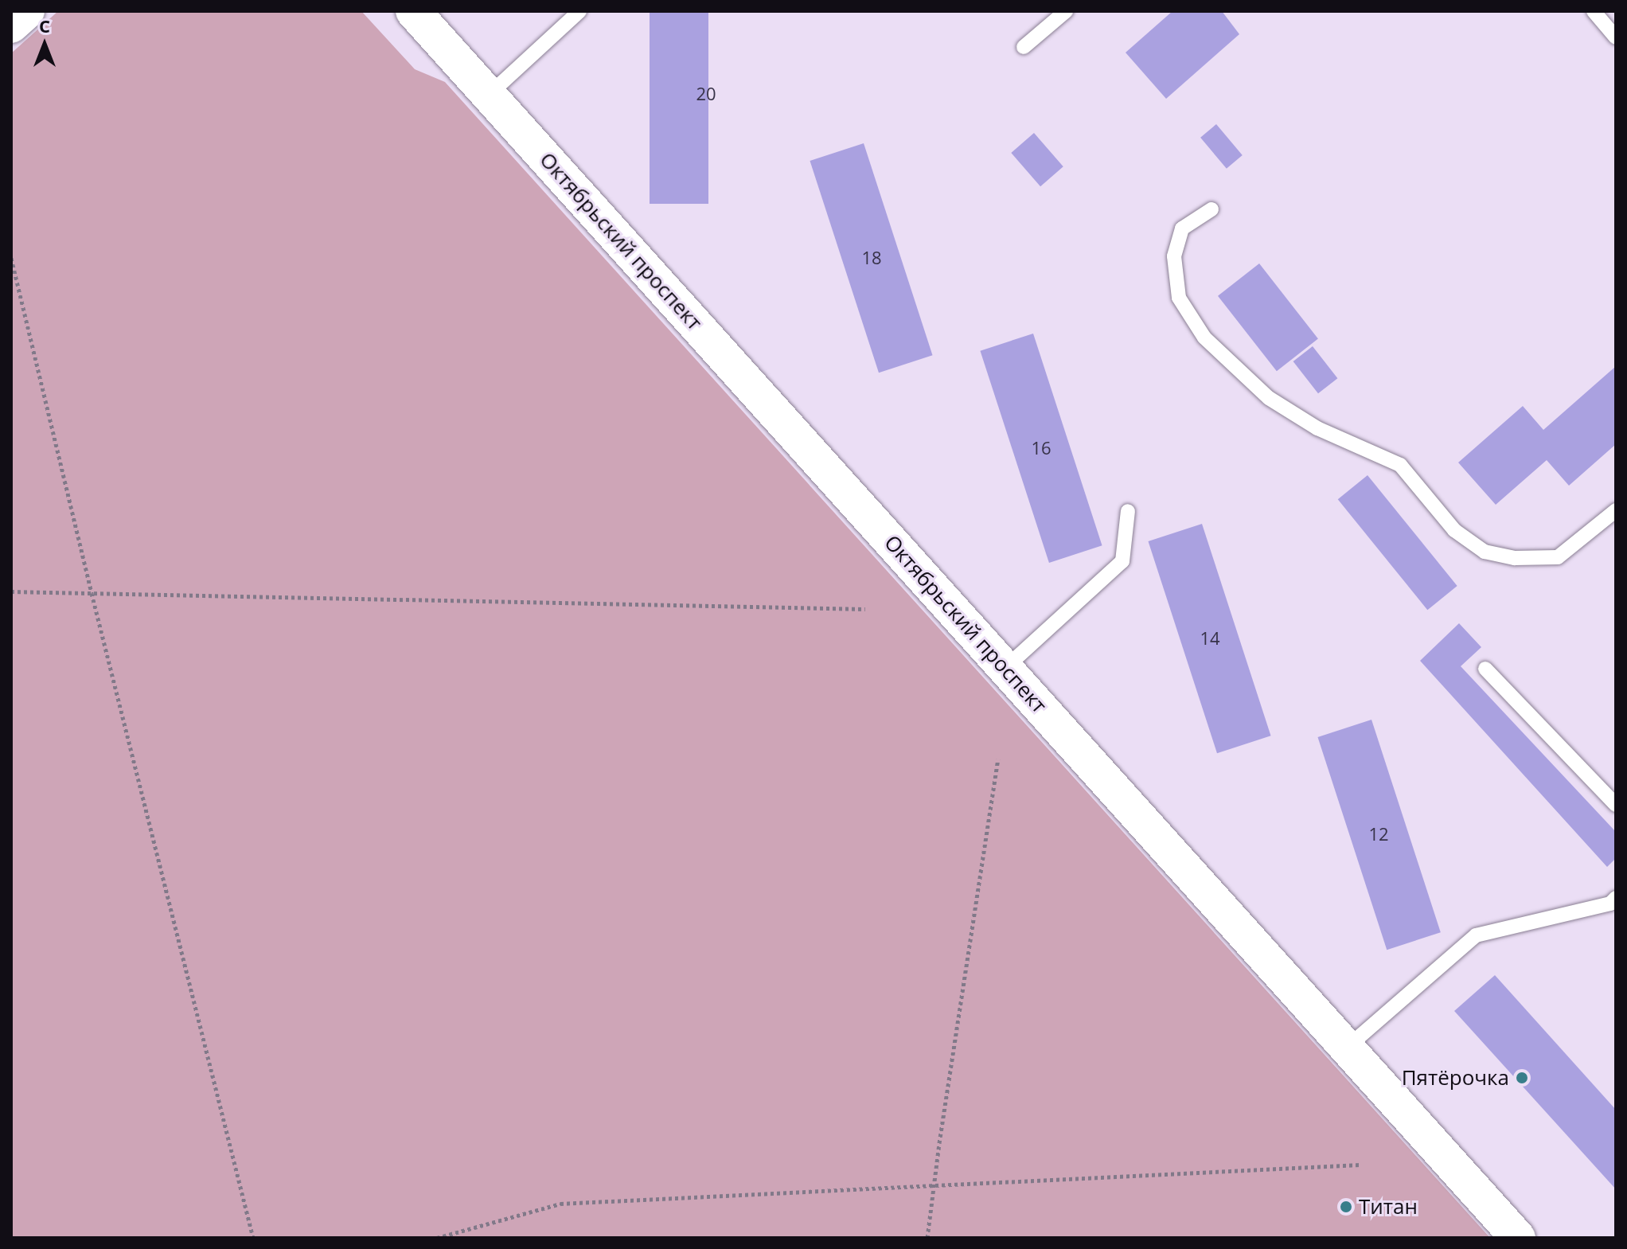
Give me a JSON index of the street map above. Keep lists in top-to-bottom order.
{
  "streets": {
    "street": ["Октябрьский проспект"]
  },
  "places": ["Пятёрочка", "Титан"],
  "house_numbers": [
    "20",
    "18",
    "16",
    "14",
    "12"
  ],
  "north": "top"
}
